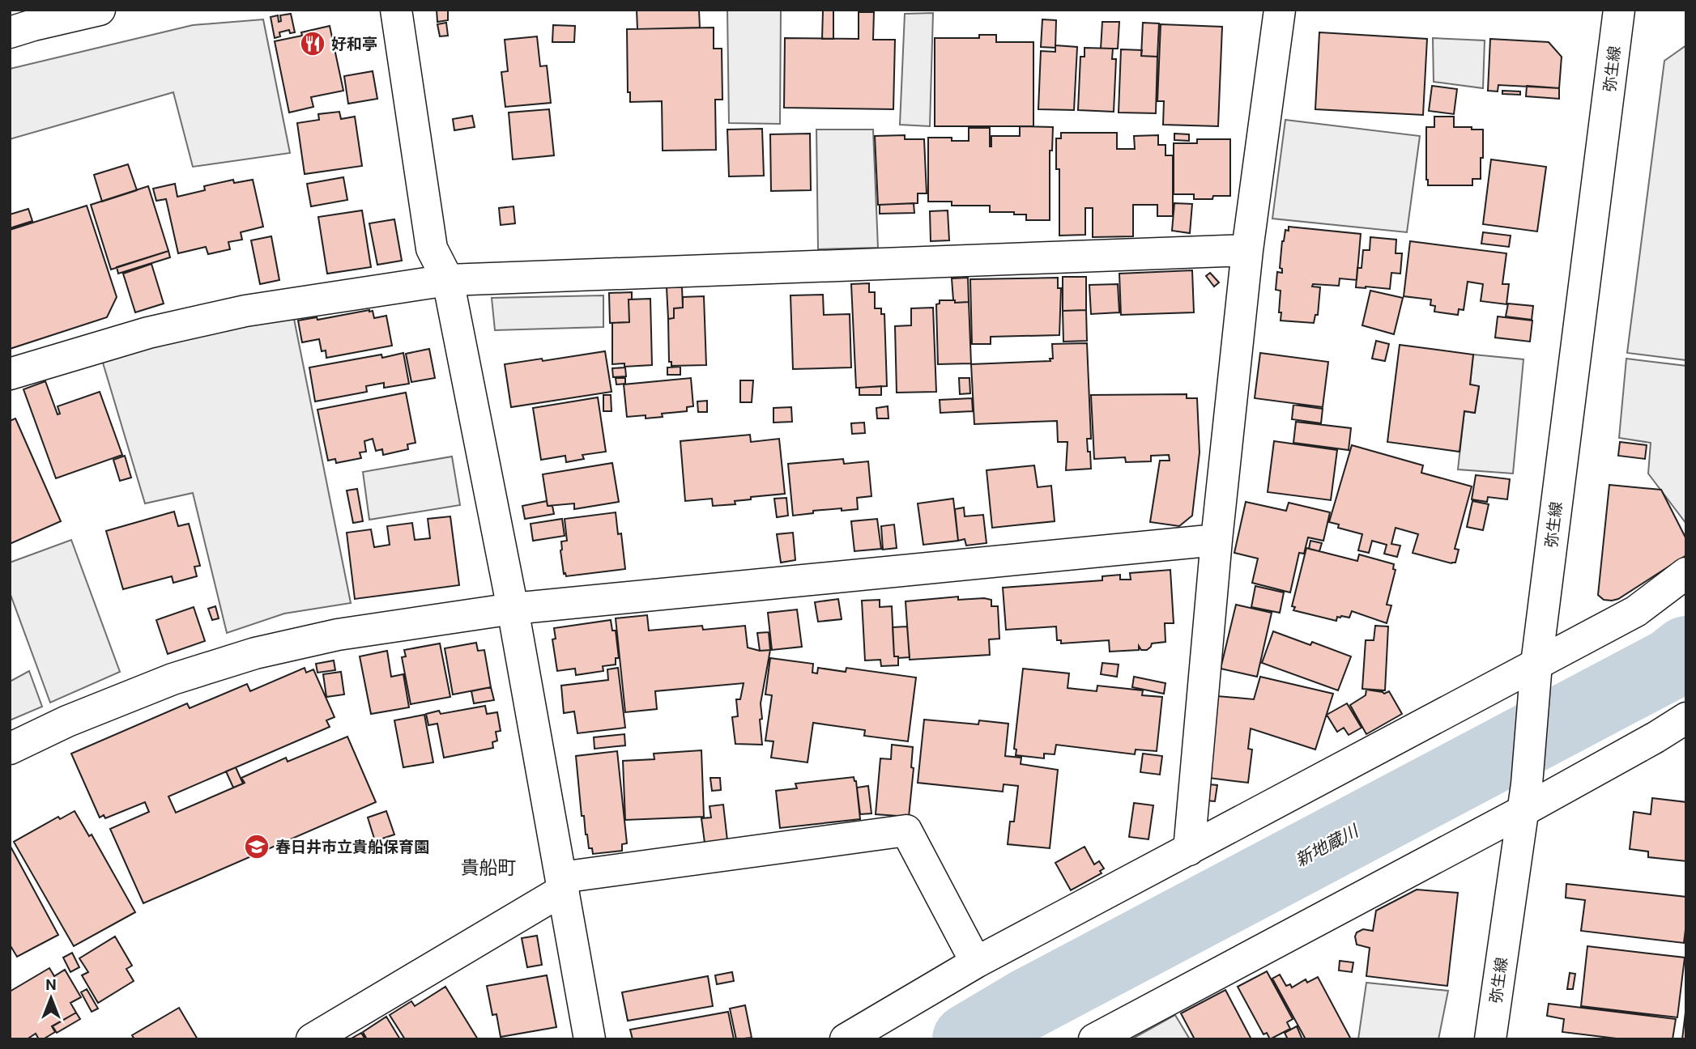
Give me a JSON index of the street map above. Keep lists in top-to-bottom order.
{
  "streets": {
    "street": ["弥生線"]
  },
  "districts": ["貴船町"],
  "water": ["新地蔵川"],
  "places": {
    "restaurant": ["好和亭"],
    "school or university": ["春日井市立貴船保育園"]
  },
  "north": "top"
}
